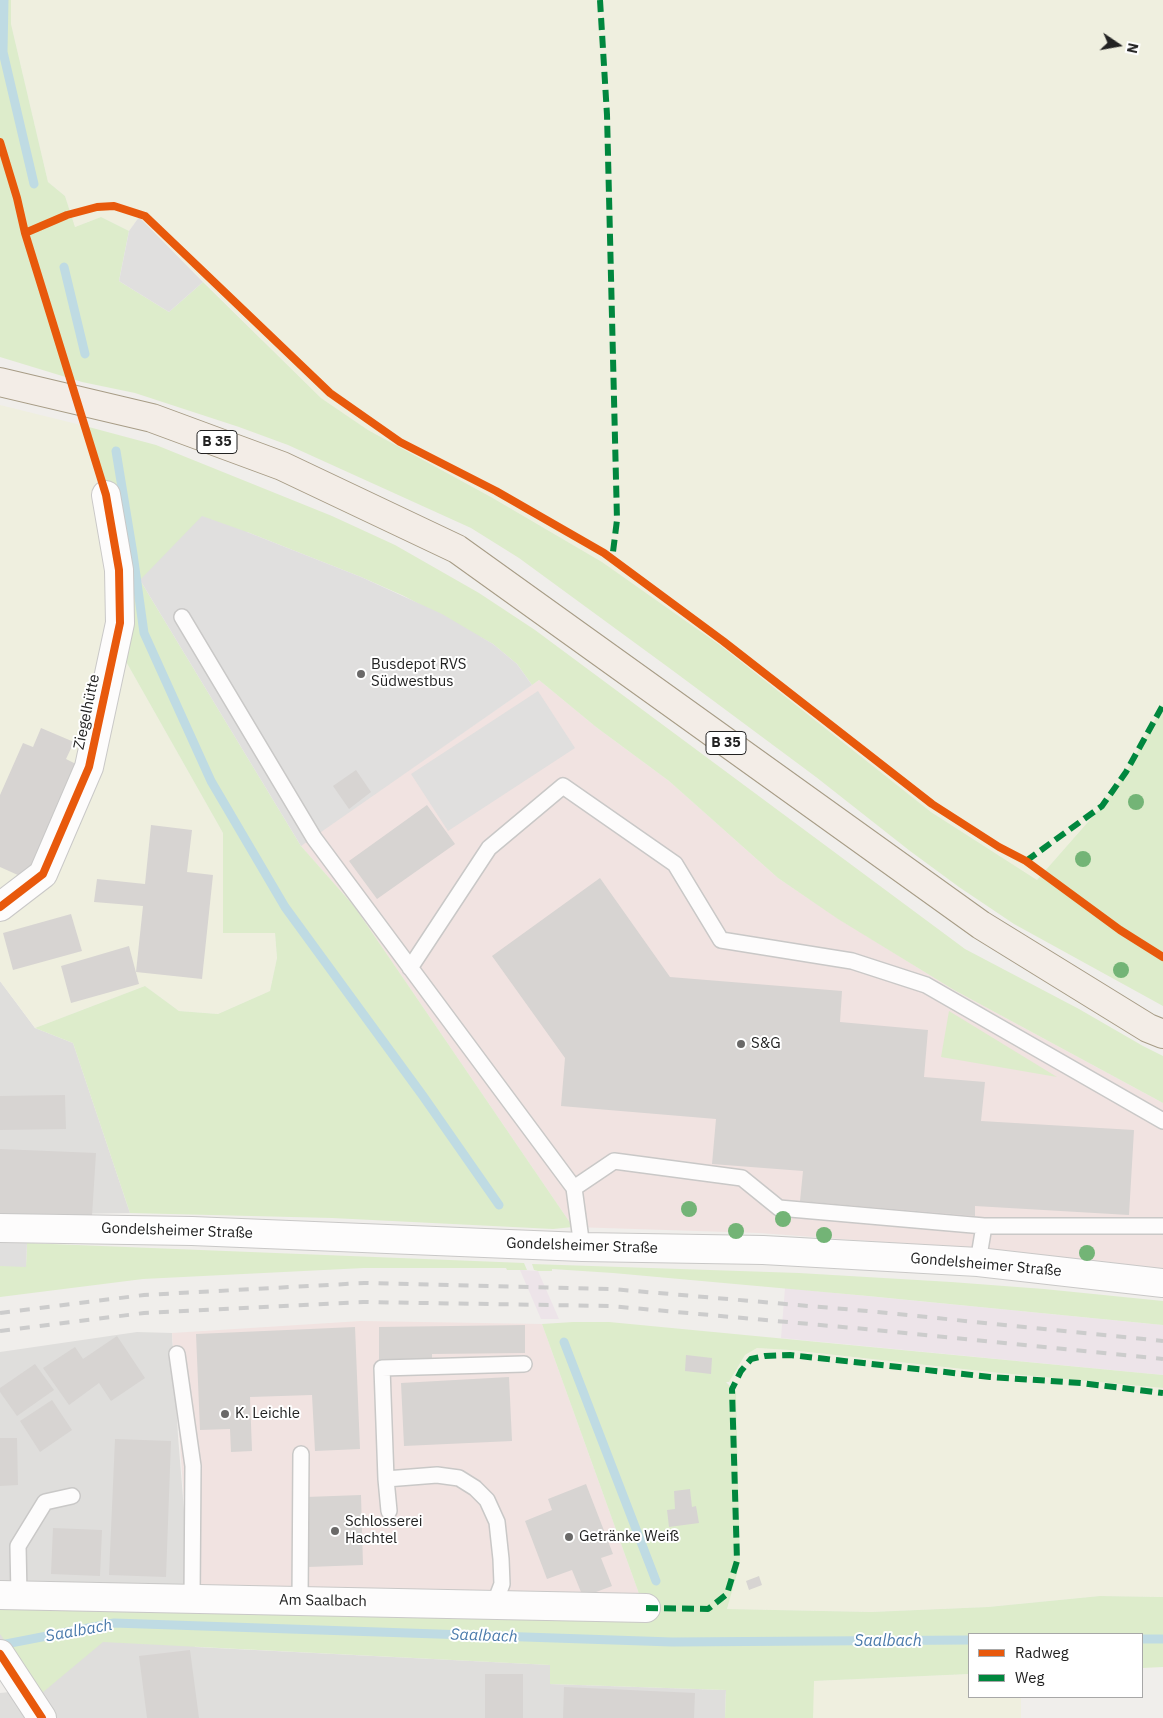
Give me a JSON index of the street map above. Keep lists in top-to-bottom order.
{
  "streets": {
    "main road": ["B 35"],
    "street": ["Ziegelhütte", "Gondelsheimer Straße", "Am Saalbach"]
  },
  "water": ["Saalbach"],
  "places": [
    "Busdepot RVS Südwestbus",
    "S&G",
    "K. Leichle",
    "Schlosserei Hachtel",
    "Getränke Weiß"
  ],
  "legend": ["Radweg", "Weg"],
  "north": "right"
}
